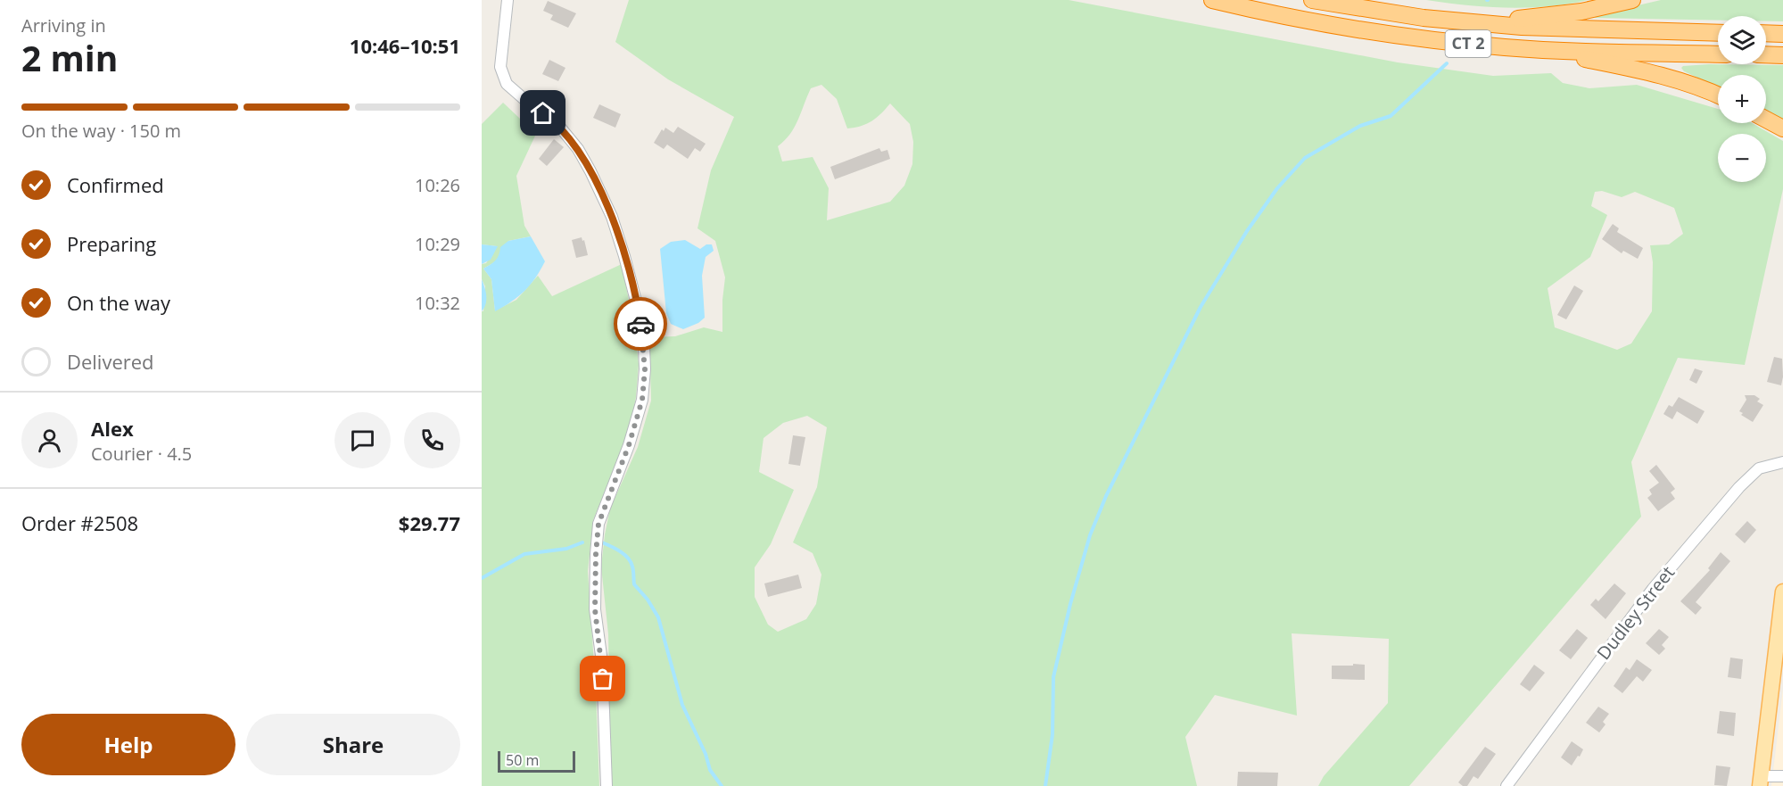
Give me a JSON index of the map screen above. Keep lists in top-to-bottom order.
{
  "streets": {
    "highway": ["CT 2"],
    "street": ["Dudley Street"]
  },
  "scale_bar": "50 m",
  "page": {
    "heading": ["2 min", "Arriving in", "10:46–10:51"],
    "panel": [
      "Alex",
      "Courier · 4.5",
      "Order #2508",
      "$29.77"
    ],
    "map_buttons": ["+", "−"],
    "bar": "On the way · 150 m",
    "list": [
      ["Confirmed", "10:26"],
      ["Preparing", "10:29"],
      ["On the way", "10:32"],
      "Delivered"
    ],
    "buttons": ["Help", "Share"],
    "scale": "50 m"
  }
}
